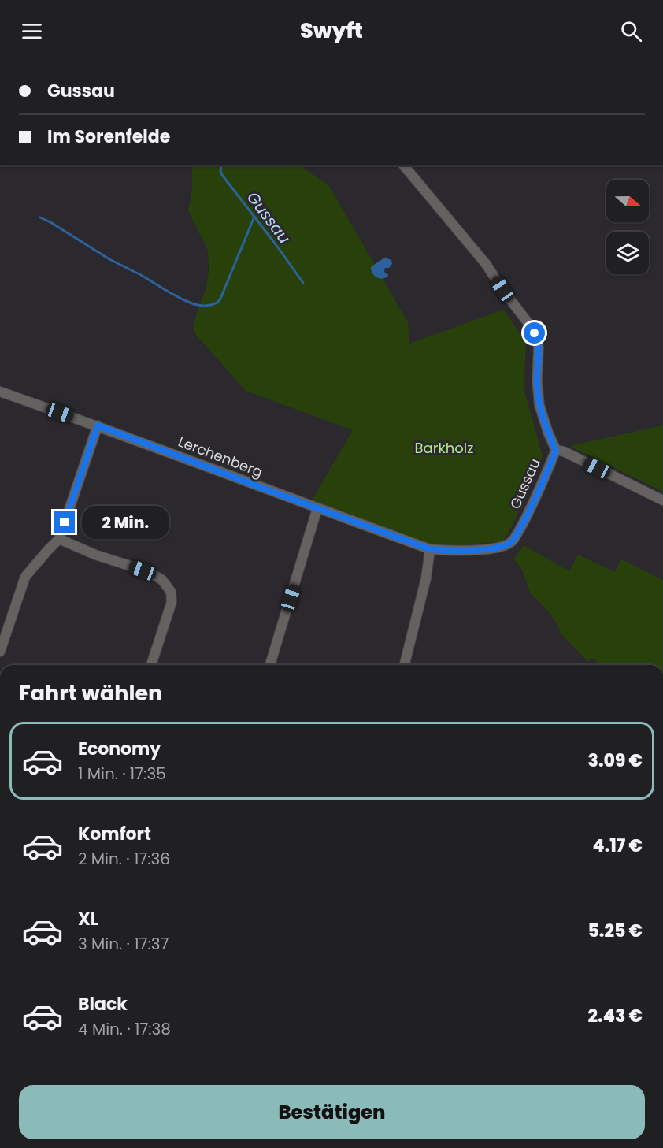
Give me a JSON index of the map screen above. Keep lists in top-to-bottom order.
{
  "streets": {
    "street": ["Lerchenberg", "Gussau"]
  },
  "crossings": [
    ["Lerchenberg", "Gussau"]
  ],
  "water": ["Gussau"],
  "parks": ["Barkholz"],
  "north": "right",
  "page": {
    "header": "Swyft",
    "banner": ["Gussau", "Im Sorenfelde"],
    "bubble": "2 Min.",
    "heading": "Fahrt wählen",
    "list": [
      {
        "name": "Economy",
        "note": "1 Min. · 17:35",
        "value": "3.09 €"
      },
      {
        "name": "Komfort",
        "note": "2 Min. · 17:36",
        "value": "4.17 €"
      },
      {
        "name": "XL",
        "note": "3 Min. · 17:37",
        "value": "5.25 €"
      },
      {
        "name": "Black",
        "note": "4 Min. · 17:38",
        "value": "2.43 €"
      }
    ],
    "buttons": "Bestätigen"
  }
}
